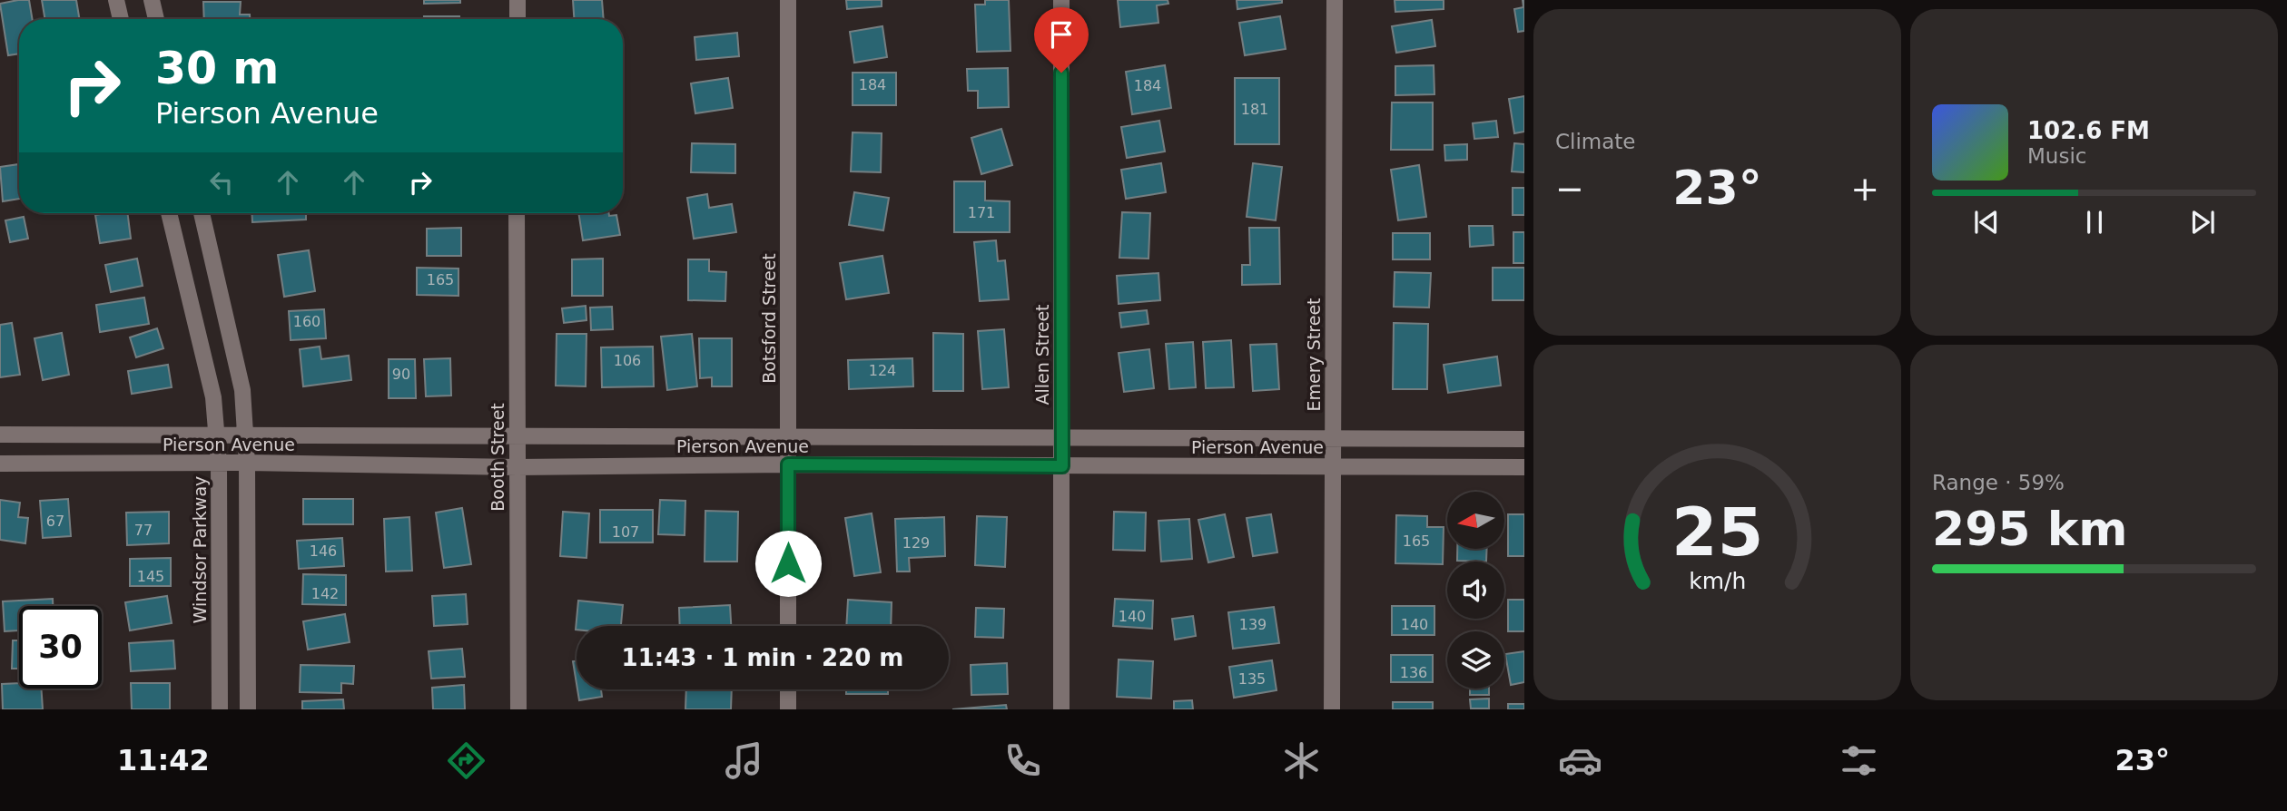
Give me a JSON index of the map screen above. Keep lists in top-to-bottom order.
{
  "streets": {
    "street": [
      "Botsford Street",
      "Allen Street",
      "Emery Street",
      "Pierson Avenue",
      "Booth Street",
      "Windsor Parkway"
    ]
  },
  "crossings": [
    ["Botsford Street", "Pierson Avenue"],
    ["Allen Street", "Pierson Avenue"],
    ["Emery Street", "Pierson Avenue"],
    ["Pierson Avenue", "Booth Street"],
    ["Pierson Avenue", "Windsor Parkway"]
  ],
  "house_numbers": [
    "184",
    "184",
    "181",
    "171",
    "165",
    "160",
    "106",
    "124",
    "90",
    "67",
    "77",
    "107",
    "165",
    "129",
    "146",
    "145",
    "142",
    "140",
    "139",
    "140",
    "136",
    "135"
  ],
  "north": "left",
  "page": {
    "tile": [
      "Climate",
      ["Range · 59%", "295 km"]
    ],
    "turn": ["30 m", "Pierson Avenue"],
    "song": ["102.6 FM", "Music"],
    "heat": ["−", "23°", "+"],
    "limit": "30",
    "trip": "11:43 · 1 min · 220 m",
    "tabs": ["11:42", "23°"],
    "gauge": ["25", "km/h"]
  }
}
